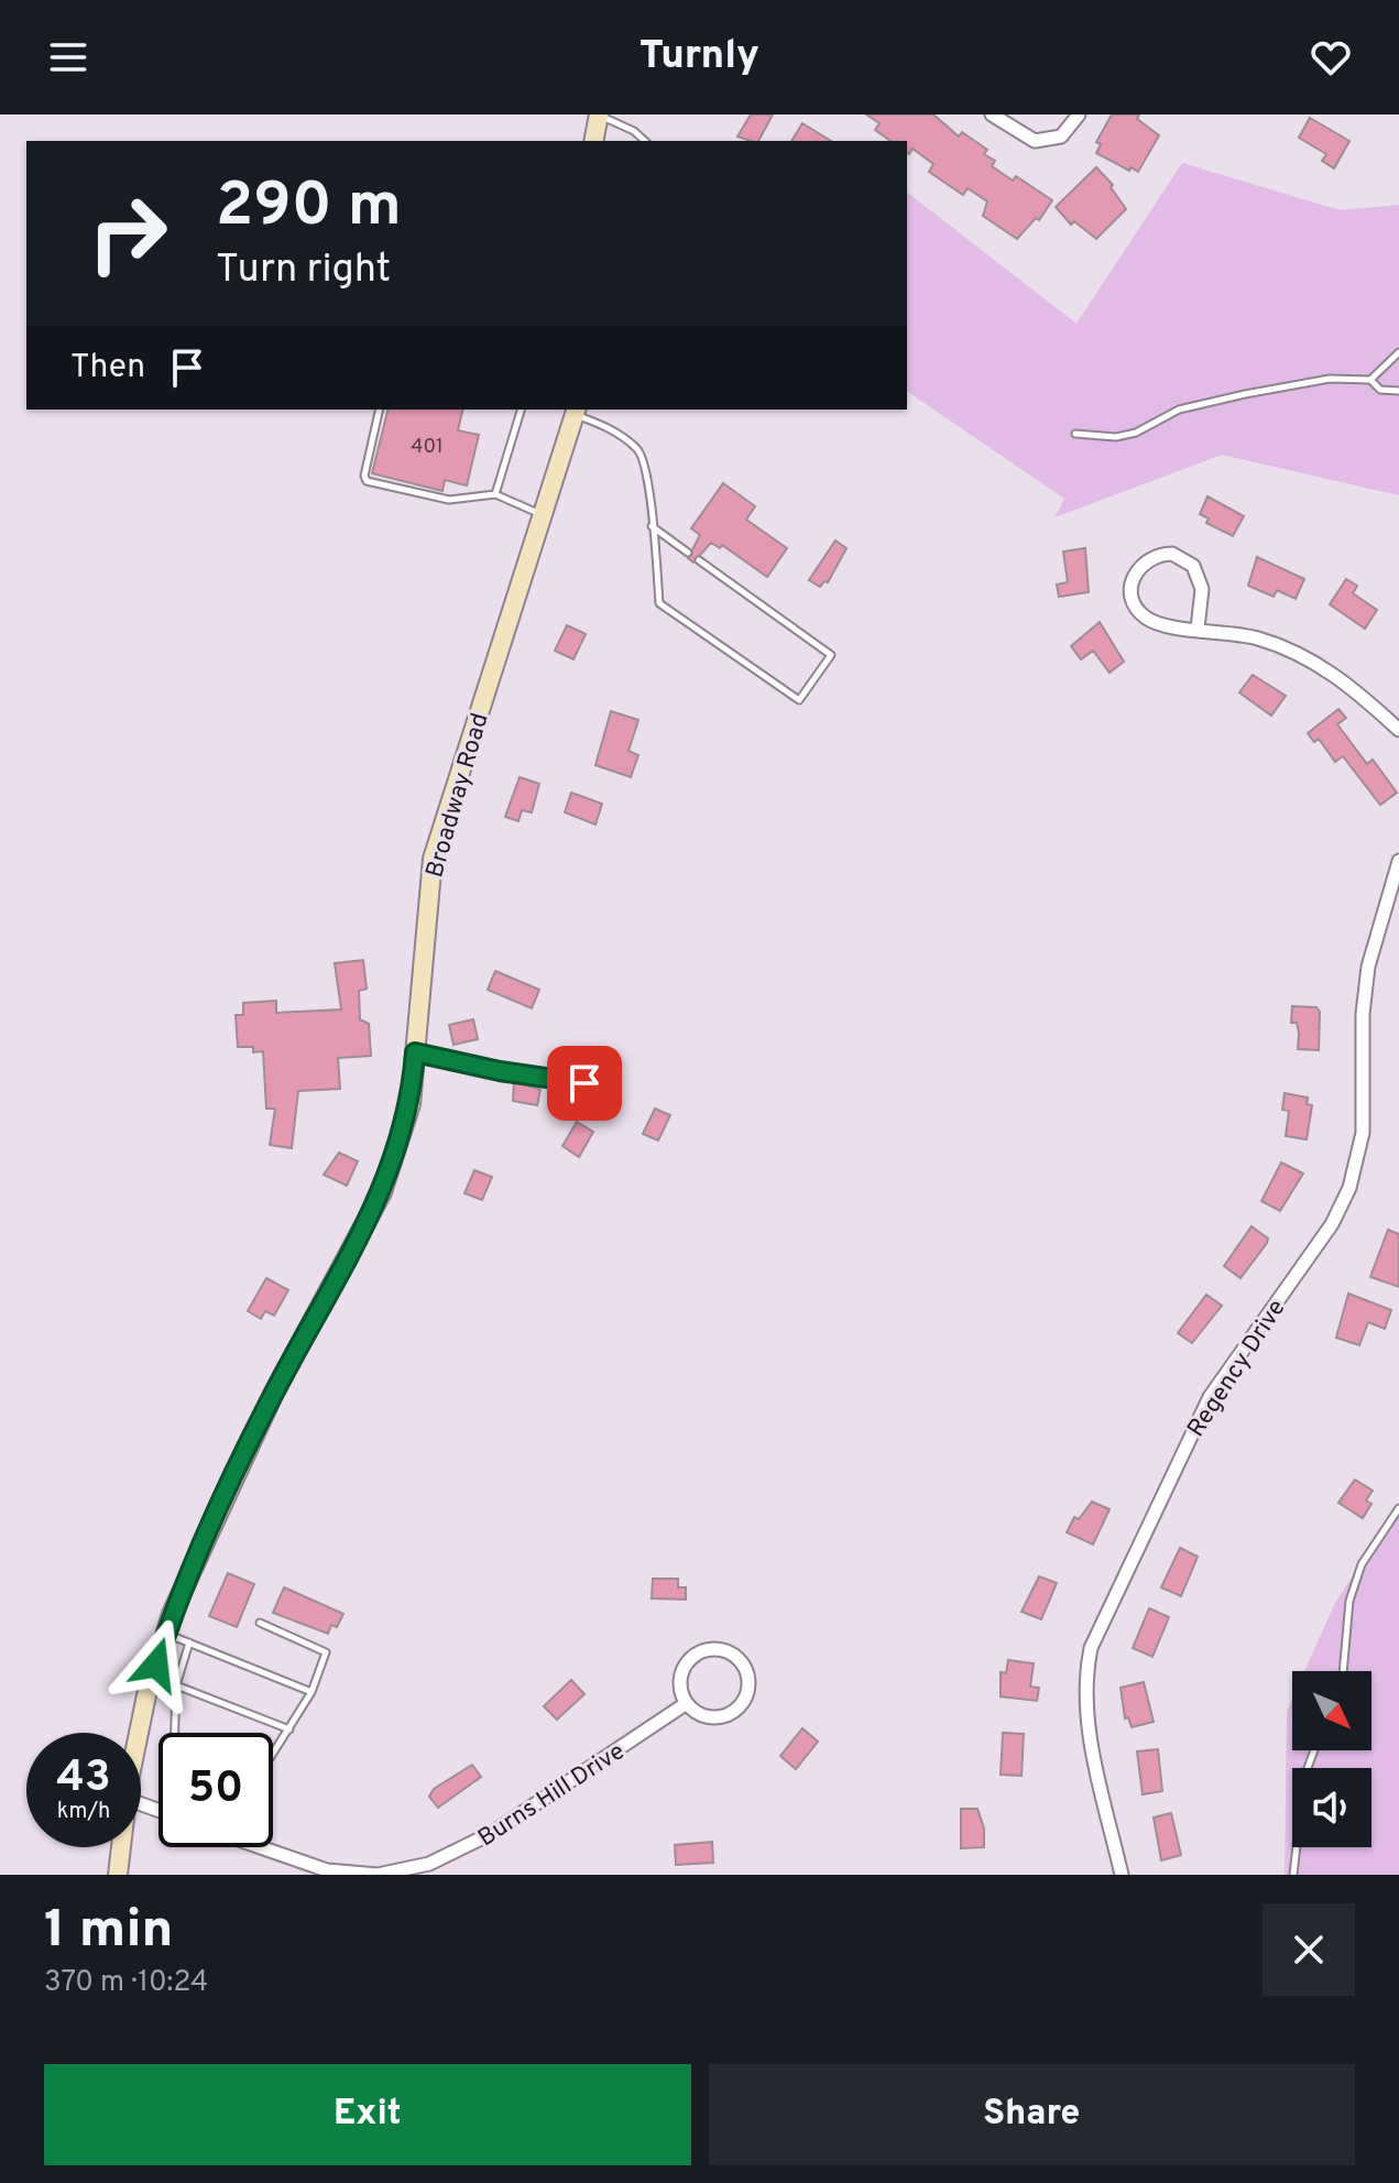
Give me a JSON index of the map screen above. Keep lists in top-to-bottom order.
{
  "streets": {
    "main road": ["Broadway Road"],
    "street": ["Regency Drive", "Burns Hill Drive"]
  },
  "house_numbers": ["401"],
  "north": "bottom right",
  "page": {
    "header": "Turnly",
    "turn": ["290 m", "Turn right"],
    "then": "Then",
    "speed": "43 km/h",
    "limit": "50",
    "heading": ["1 min", "370 m · 10:24"],
    "buttons": ["Exit", "Share"]
  }
}
